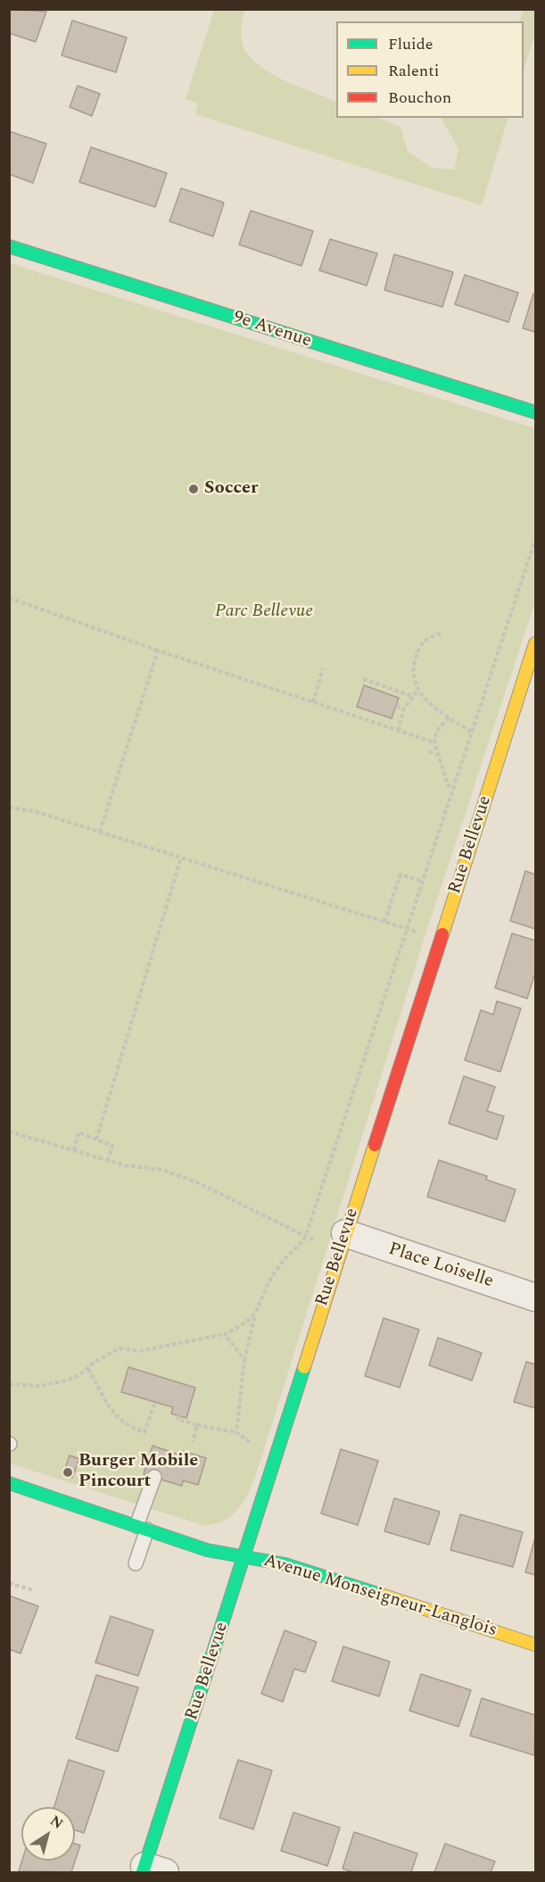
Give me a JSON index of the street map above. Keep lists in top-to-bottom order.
{
  "streets": {
    "street": [
      "9e Avenue",
      "Rue Bellevue",
      "Place Loiselle",
      "Avenue Monseigneur-Langlois"
    ]
  },
  "crossings": [
    ["Rue Bellevue", "Place Loiselle"],
    ["Rue Bellevue", "Avenue Monseigneur-Langlois"]
  ],
  "parks": ["Parc Bellevue"],
  "places": ["Soccer", "Burger Mobile Pincourt"],
  "legend": ["Fluide", "Ralenti", "Bouchon"],
  "north": "top right"
}
